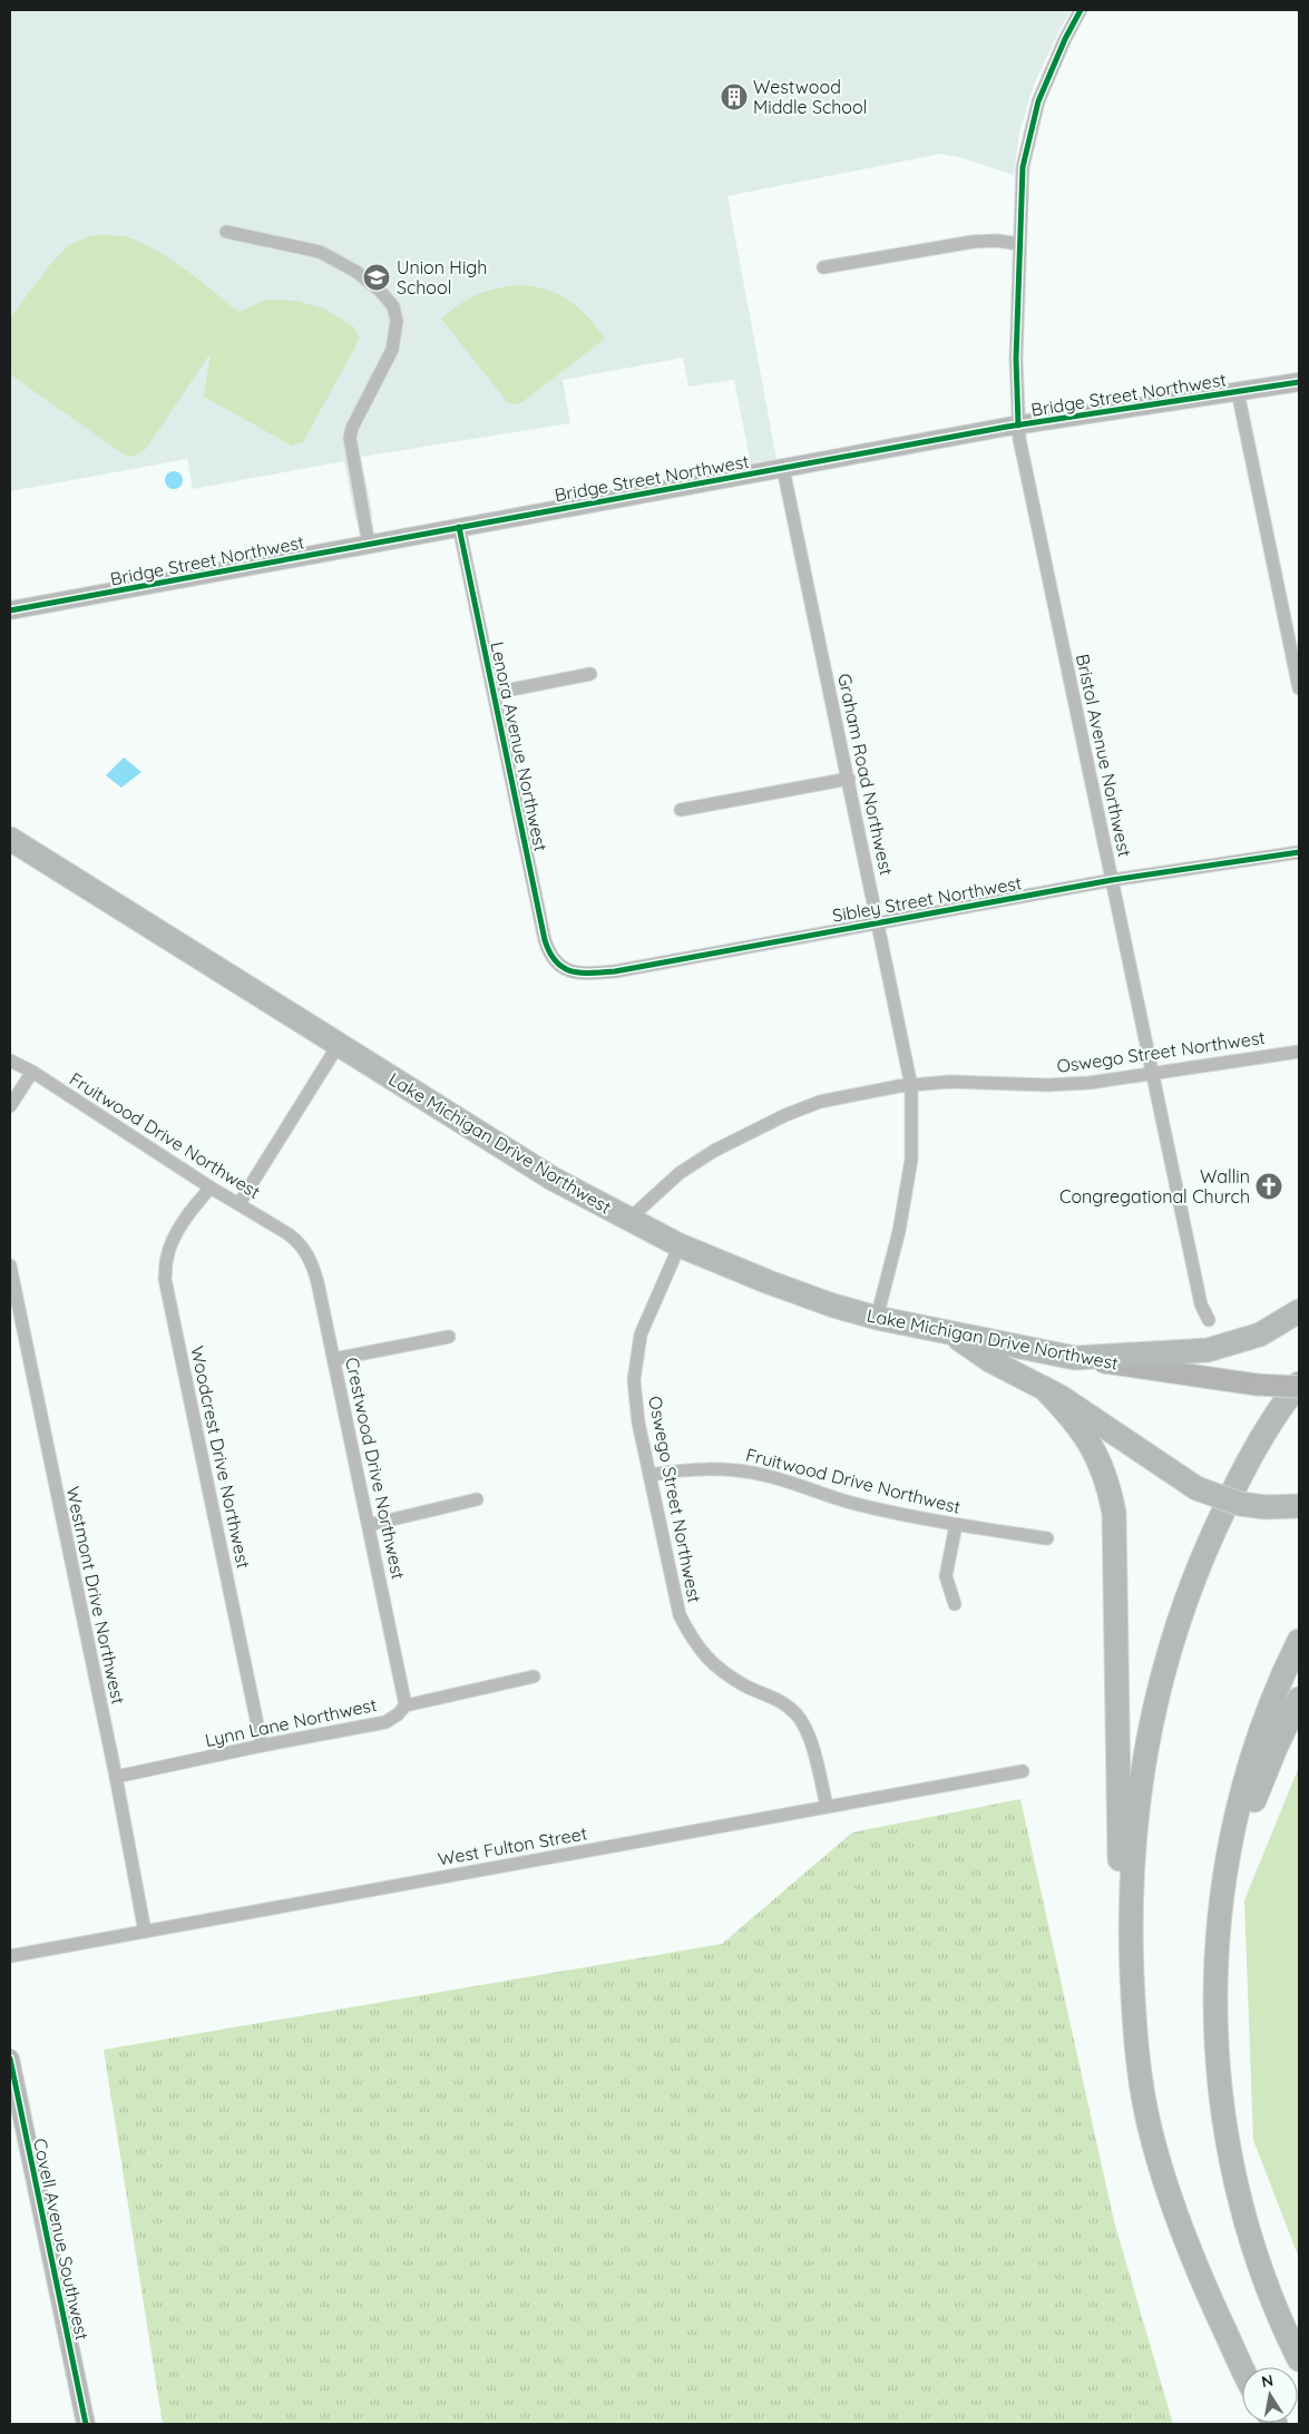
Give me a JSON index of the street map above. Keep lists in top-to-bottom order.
{
  "streets": {
    "highway": ["Lake Michigan Drive Northwest"],
    "main road": ["Bridge Street Northwest", "Covell Avenue Southwest"],
    "street": [
      "Lenora Avenue Northwest",
      "Bristol Avenue Northwest",
      "Graham Road Northwest",
      "Sibley Street Northwest",
      "Oswego Street Northwest",
      "Fruitwood Drive Northwest",
      "Woodcrest Drive Northwest",
      "Crestwood Drive Northwest",
      "Westmont Drive Northwest",
      "Lynn Lane Northwest",
      "West Fulton Street"
    ]
  },
  "crossings": [
    ["Bridge Street Northwest", "Lenora Avenue Northwest"],
    ["Bridge Street Northwest", "Bristol Avenue Northwest"],
    ["Bridge Street Northwest", "Graham Road Northwest"],
    ["Lenora Avenue Northwest", "Sibley Street Northwest"],
    ["Bristol Avenue Northwest", "Sibley Street Northwest"],
    ["Bristol Avenue Northwest", "Oswego Street Northwest"],
    ["Graham Road Northwest", "Sibley Street Northwest"],
    ["Graham Road Northwest", "Oswego Street Northwest"],
    ["Graham Road Northwest", "Lake Michigan Drive Northwest"],
    ["Oswego Street Northwest", "Fruitwood Drive Northwest"],
    ["Oswego Street Northwest", "Lake Michigan Drive Northwest"],
    ["Oswego Street Northwest", "West Fulton Street"],
    ["Fruitwood Drive Northwest", "Woodcrest Drive Northwest"],
    ["Fruitwood Drive Northwest", "Crestwood Drive Northwest"],
    ["Woodcrest Drive Northwest", "Lynn Lane Northwest"],
    ["Crestwood Drive Northwest", "Lynn Lane Northwest"],
    ["Westmont Drive Northwest", "Lynn Lane Northwest"],
    ["Westmont Drive Northwest", "West Fulton Street"]
  ],
  "places": {
    "building": ["Westwood Middle School"],
    "school or university": ["Union High School"],
    "church": ["Wallin Congregational Church"]
  },
  "north": "top"
}
